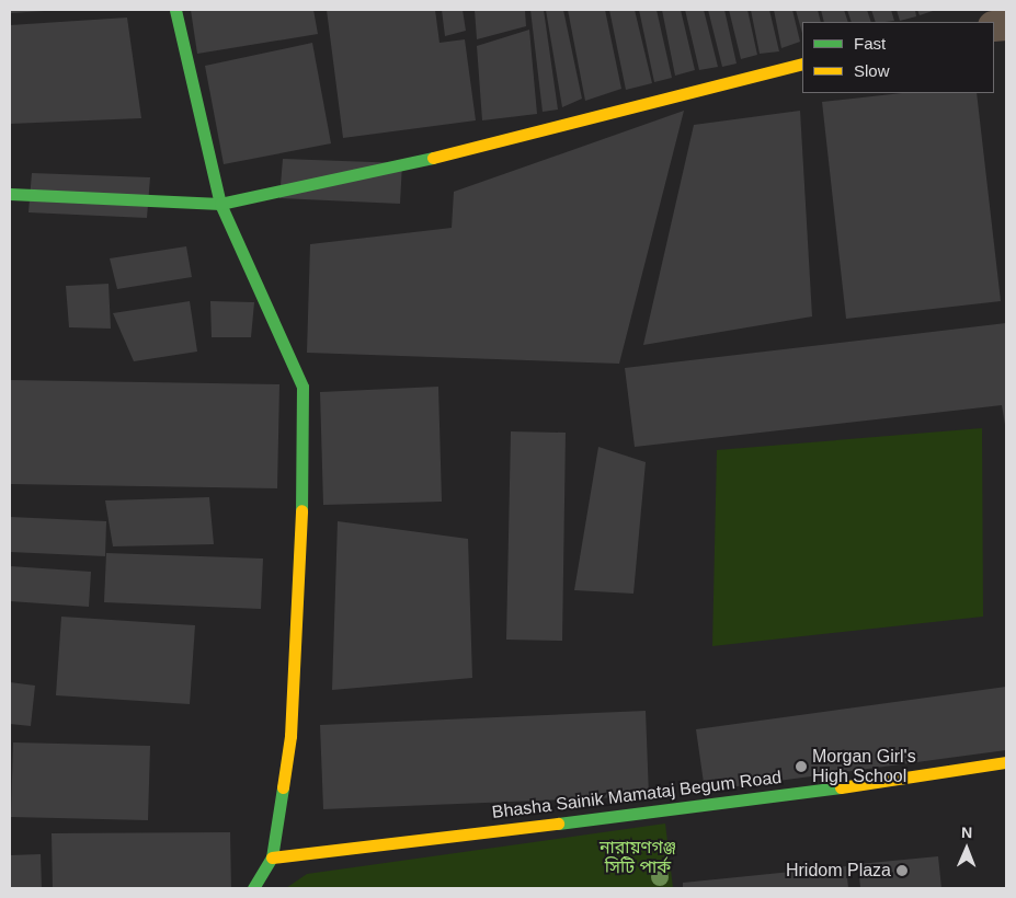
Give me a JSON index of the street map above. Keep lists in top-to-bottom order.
{
  "streets": {
    "street": ["Bhasha Sainik Mamataj Begum Road"]
  },
  "parks": ["নারায়ণগঞ্জ সিটি পার্ক"],
  "places": ["Morgan Girl's High School", "Hridom Plaza"],
  "legend": ["Fast", "Slow"],
  "north": "top"
}
